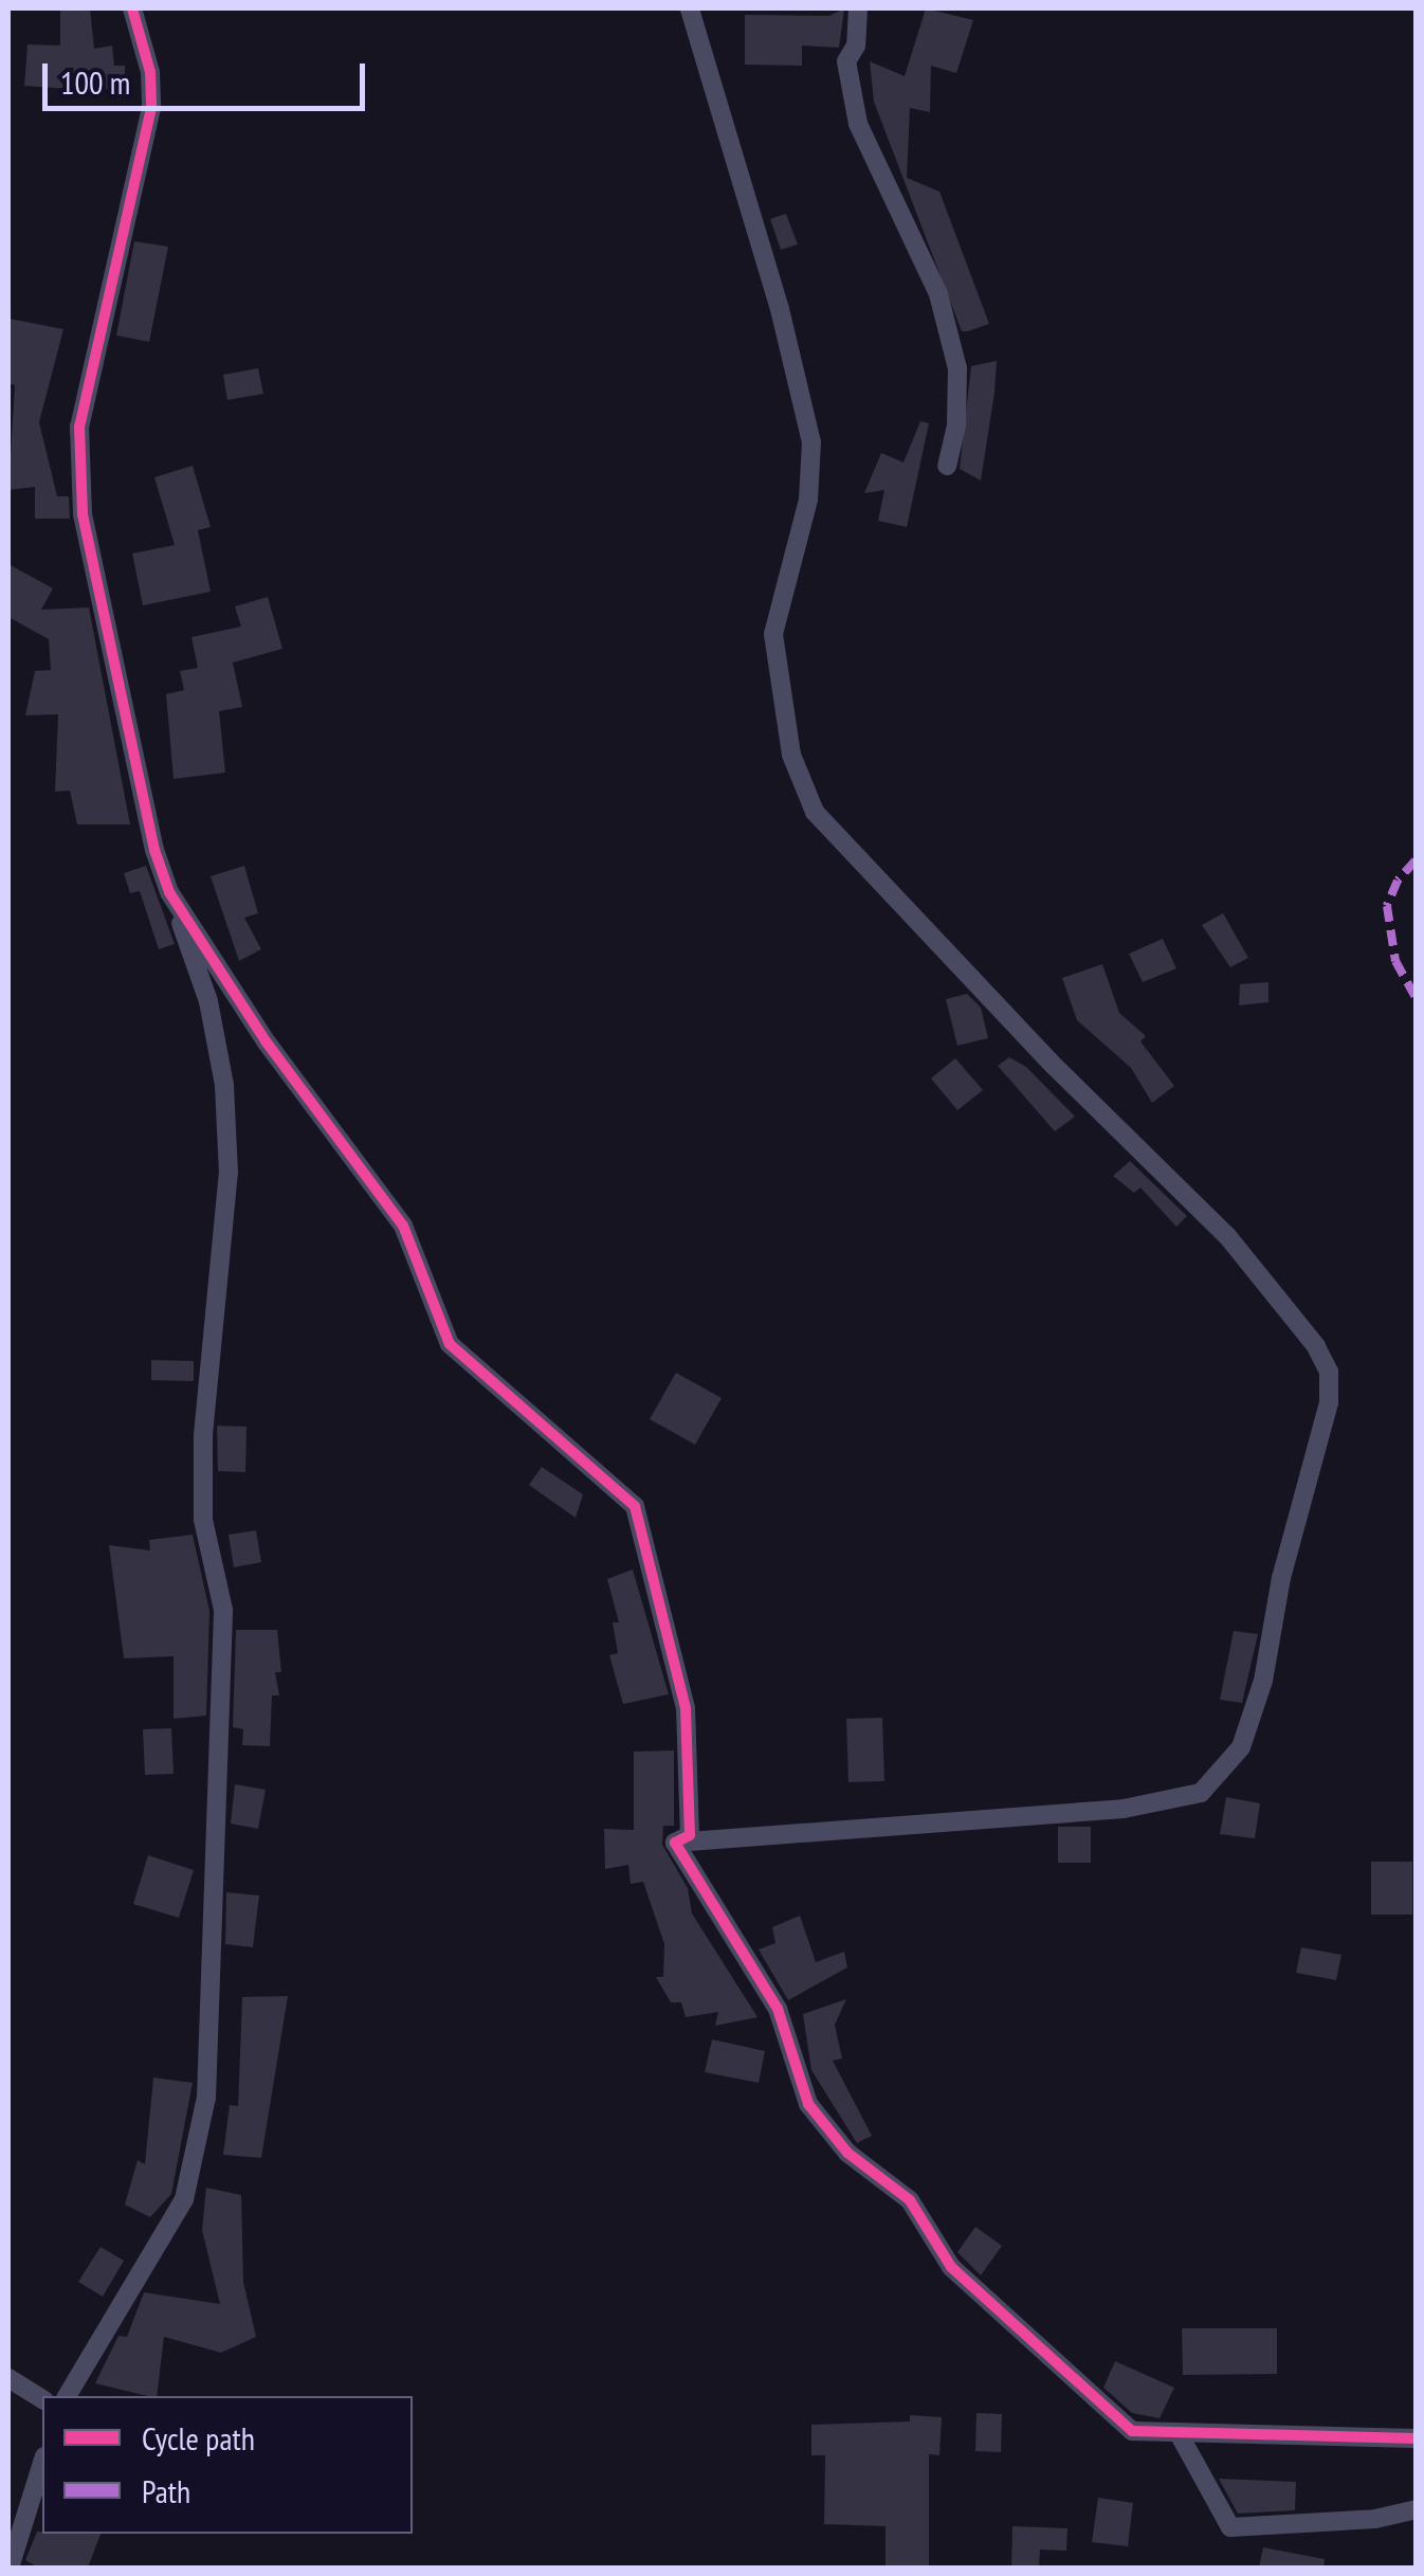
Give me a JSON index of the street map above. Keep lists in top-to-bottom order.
{
  "legend": ["Cycle path", "Path"],
  "scale_bar": "100 m"
}
